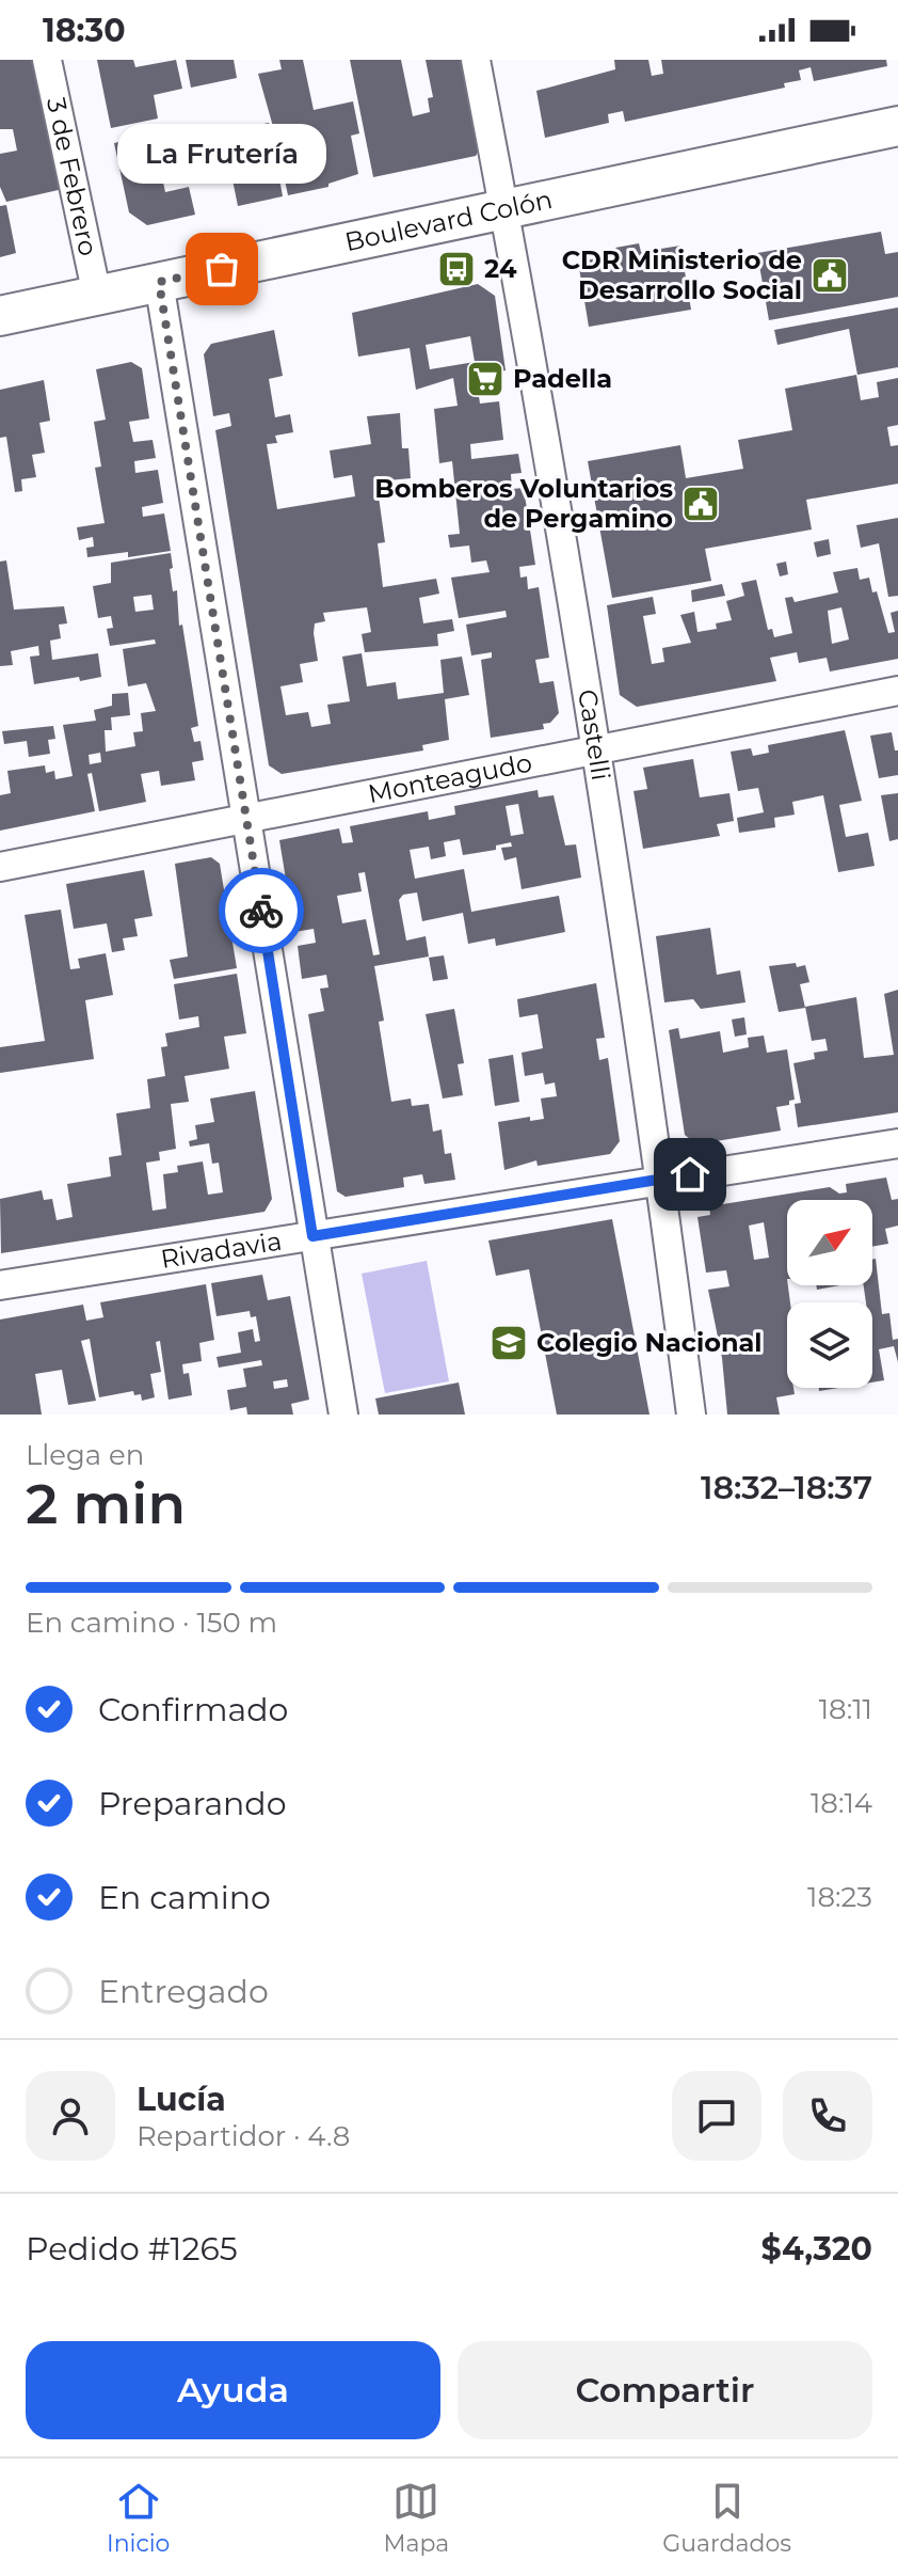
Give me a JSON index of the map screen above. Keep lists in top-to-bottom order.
{
  "streets": {
    "main road": ["Boulevard Colón"],
    "street": [
      "3 de Febrero",
      "Castelli",
      "Monteagudo",
      "Rivadavia"
    ]
  },
  "crossings": [
    ["3 de Febrero", "Boulevard Colón"],
    ["Boulevard Colón", "Castelli"],
    ["Castelli", "Monteagudo"],
    ["Castelli", "Rivadavia"]
  ],
  "places": {
    "other": ["La Frutería"],
    "bus stop": ["24"],
    "public building": ["CDR Ministerio de Desarrollo Social", "Bomberos Voluntarios de Pergamino"],
    "supermarket": ["Padella"],
    "school or university": ["Colegio Nacional"]
  },
  "north": "top right",
  "page": {
    "status": "18:30",
    "bubble": "La Frutería",
    "heading": ["2 min", "Llega en", "18:32–18:37"],
    "panel": [
      "Lucía",
      "Repartidor · 4.8",
      "Pedido #1265",
      "$4,320"
    ],
    "bar": "En camino · 150 m",
    "list": [
      ["Confirmado", "18:11"],
      ["Preparando", "18:14"],
      ["En camino", "18:23"],
      "Entregado"
    ],
    "buttons": ["Ayuda", "Compartir"],
    "tabs": ["Inicio", "Mapa", "Guardados"]
  }
}
